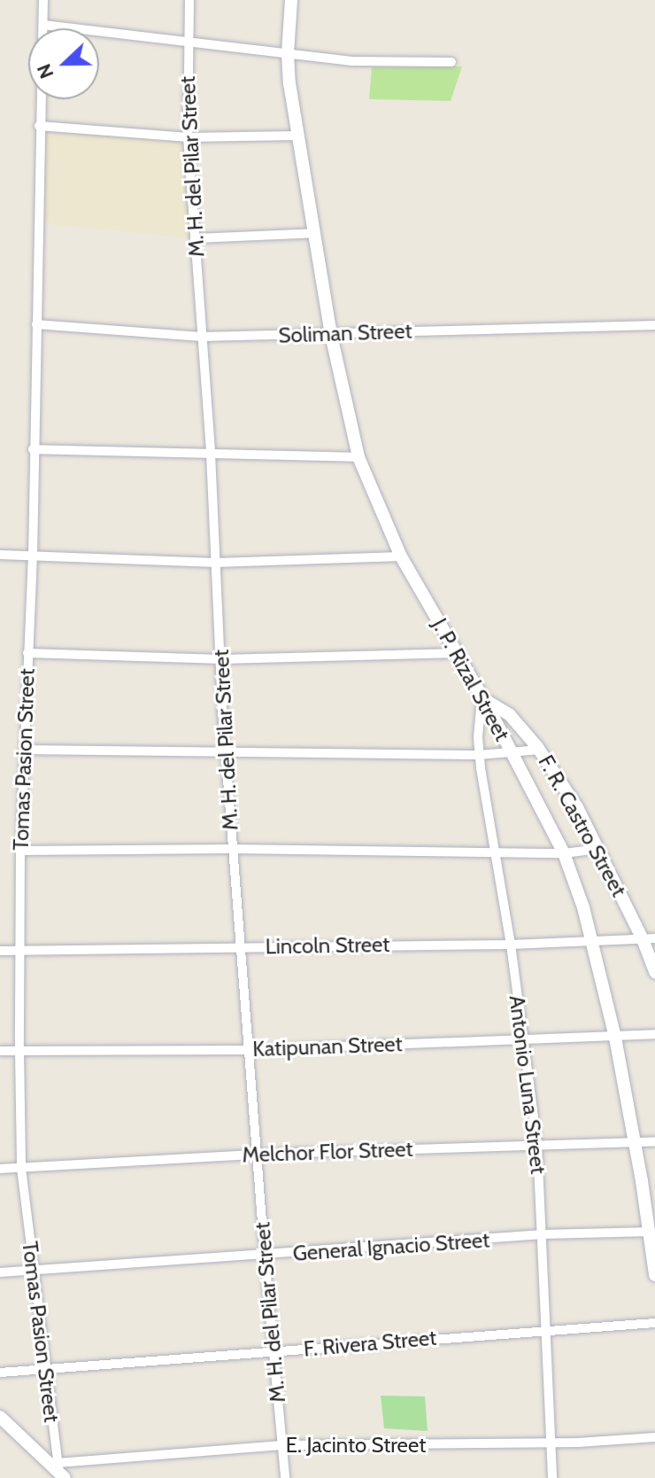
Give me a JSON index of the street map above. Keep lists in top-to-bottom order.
{
  "streets": {
    "main road": ["J. P. Rizal Street", "F. R. Castro Street"],
    "street": [
      "M. H. del Pilar Street",
      "Soliman Street",
      "Tomas Pasion Street",
      "Lincoln Street",
      "Katipunan Street",
      "Antonio Luna Street",
      "Melchor Flor Street",
      "General Ignacio Street",
      "F. Rivera Street",
      "E. Jacinto Street"
    ]
  },
  "crossings": [
    ["M. H. del Pilar Street", "Soliman Street"],
    ["M. H. del Pilar Street", "Lincoln Street"],
    ["M. H. del Pilar Street", "Katipunan Street"],
    ["M. H. del Pilar Street", "Melchor Flor Street"],
    ["M. H. del Pilar Street", "General Ignacio Street"],
    ["M. H. del Pilar Street", "F. Rivera Street"],
    ["M. H. del Pilar Street", "E. Jacinto Street"],
    ["Soliman Street", "J. P. Rizal Street"],
    ["Soliman Street", "Tomas Pasion Street"],
    ["J. P. Rizal Street", "F. R. Castro Street"],
    ["J. P. Rizal Street", "Lincoln Street"],
    ["J. P. Rizal Street", "Katipunan Street"],
    ["J. P. Rizal Street", "Antonio Luna Street"],
    ["J. P. Rizal Street", "Melchor Flor Street"],
    ["J. P. Rizal Street", "General Ignacio Street"],
    ["Tomas Pasion Street", "Lincoln Street"],
    ["Tomas Pasion Street", "Katipunan Street"],
    ["Tomas Pasion Street", "Melchor Flor Street"],
    ["Tomas Pasion Street", "General Ignacio Street"],
    ["Tomas Pasion Street", "F. Rivera Street"],
    ["Tomas Pasion Street", "E. Jacinto Street"],
    ["F. R. Castro Street", "Lincoln Street"],
    ["F. R. Castro Street", "Antonio Luna Street"],
    ["Lincoln Street", "Antonio Luna Street"],
    ["Katipunan Street", "Antonio Luna Street"],
    ["Antonio Luna Street", "Melchor Flor Street"],
    ["Antonio Luna Street", "General Ignacio Street"],
    ["Antonio Luna Street", "F. Rivera Street"],
    ["Antonio Luna Street", "E. Jacinto Street"]
  ],
  "north": "left"
}
